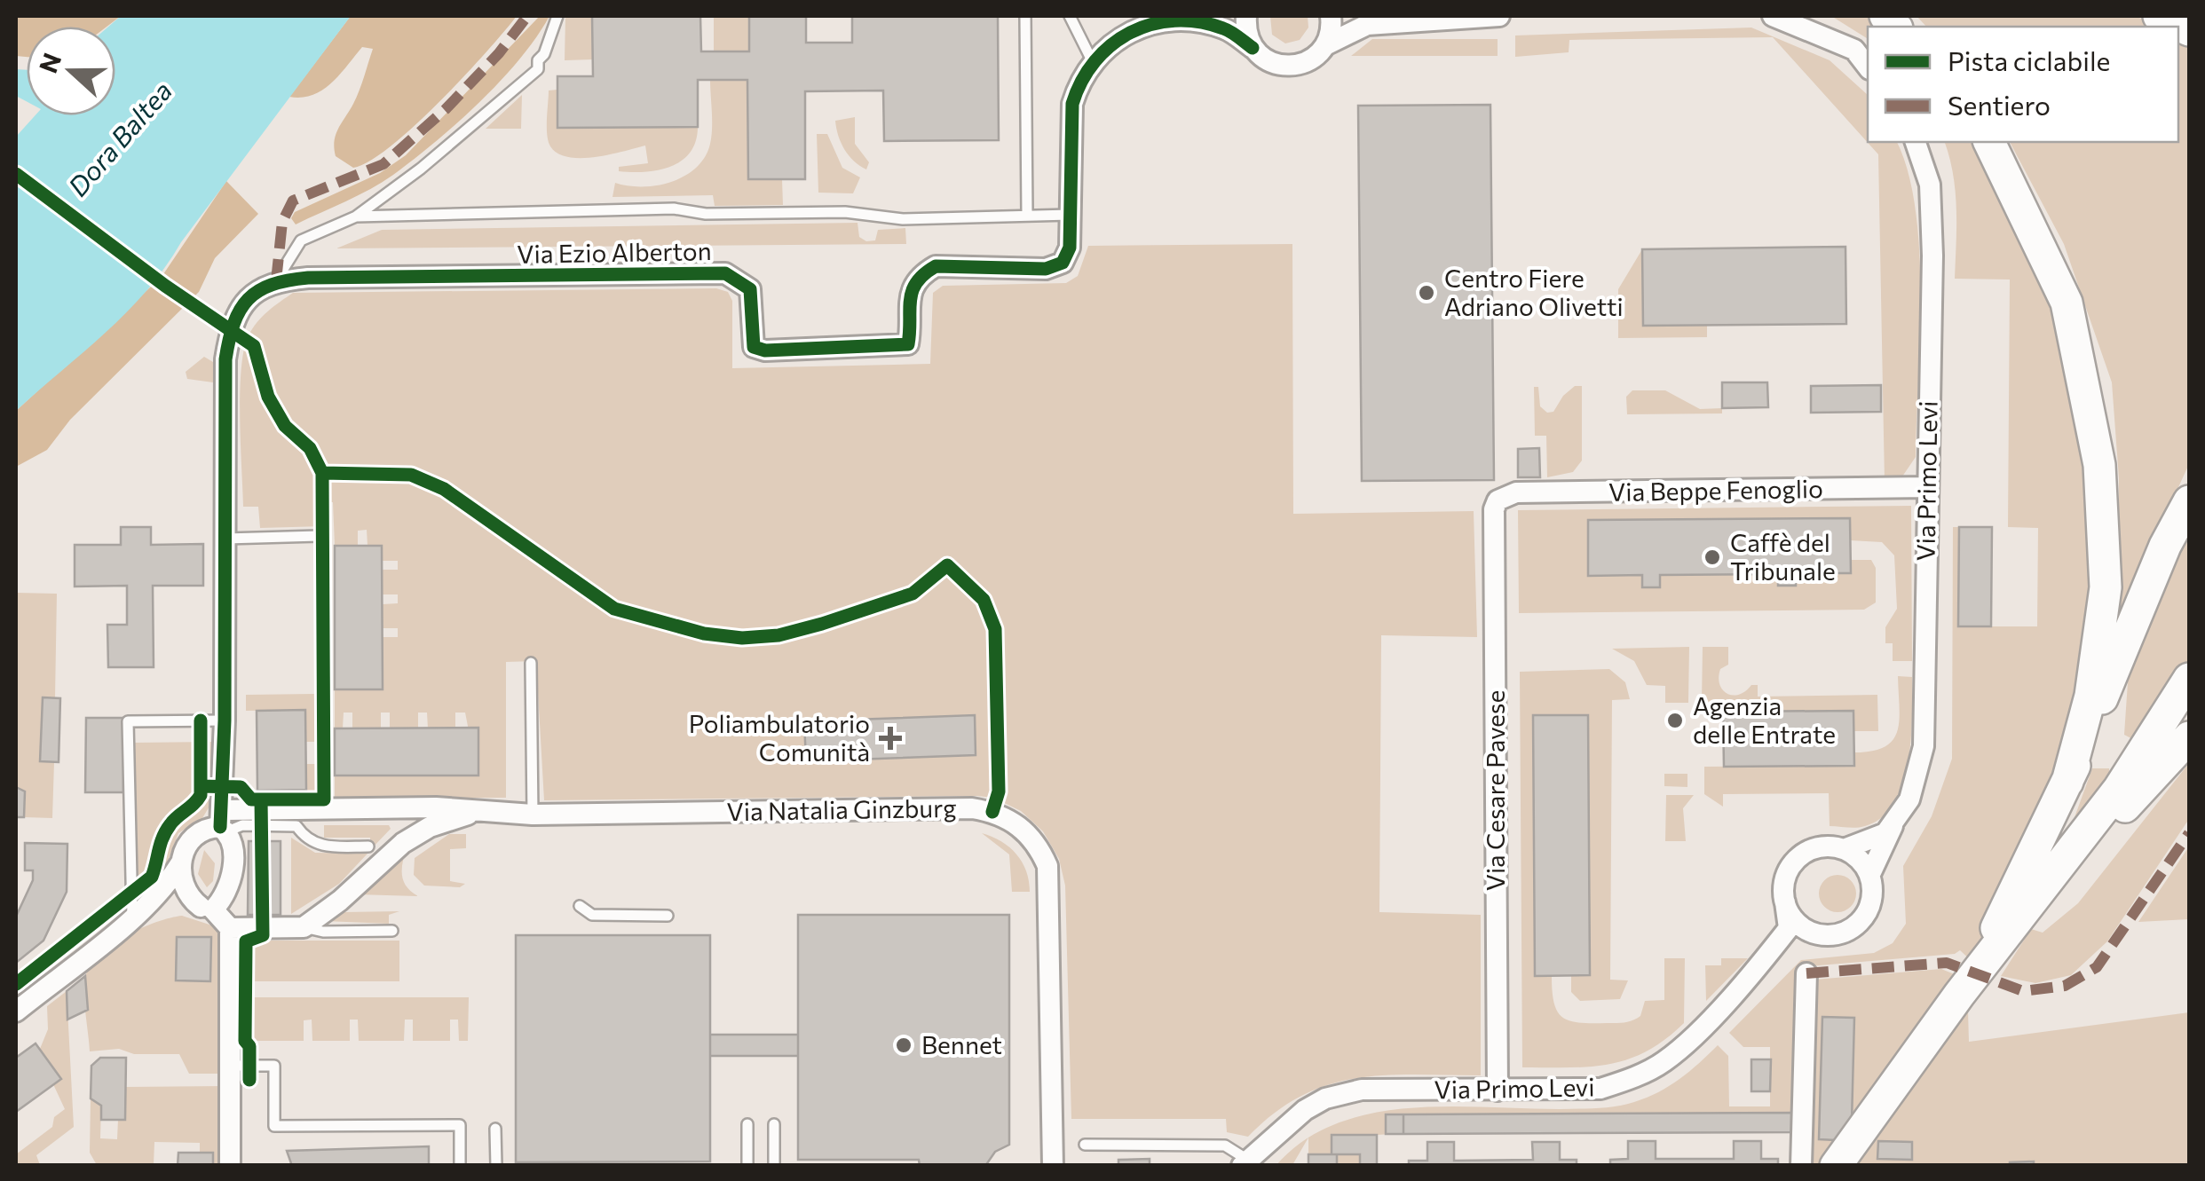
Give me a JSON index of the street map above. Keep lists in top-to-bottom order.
{
  "streets": {
    "street": [
      "Via Ezio Alberton",
      "Via Primo Levi",
      "Via Beppe Fenoglio",
      "Via Cesare Pavese",
      "Via Natalia Ginzburg"
    ]
  },
  "crossings": [
    ["Via Primo Levi", "Via Beppe Fenoglio"],
    ["Via Primo Levi", "Via Cesare Pavese"],
    ["Via Beppe Fenoglio", "Via Cesare Pavese"]
  ],
  "water": ["Dora Baltea"],
  "places": {
    "other": [
      "Centro Fiere Adriano Olivetti",
      "Caffè del Tribunale",
      "Agenzia delle Entrate",
      "Bennet"
    ],
    "health": ["Poliambulatorio Comunità"]
  },
  "legend": ["Pista ciclabile", "Sentiero"],
  "north": "left"
}
